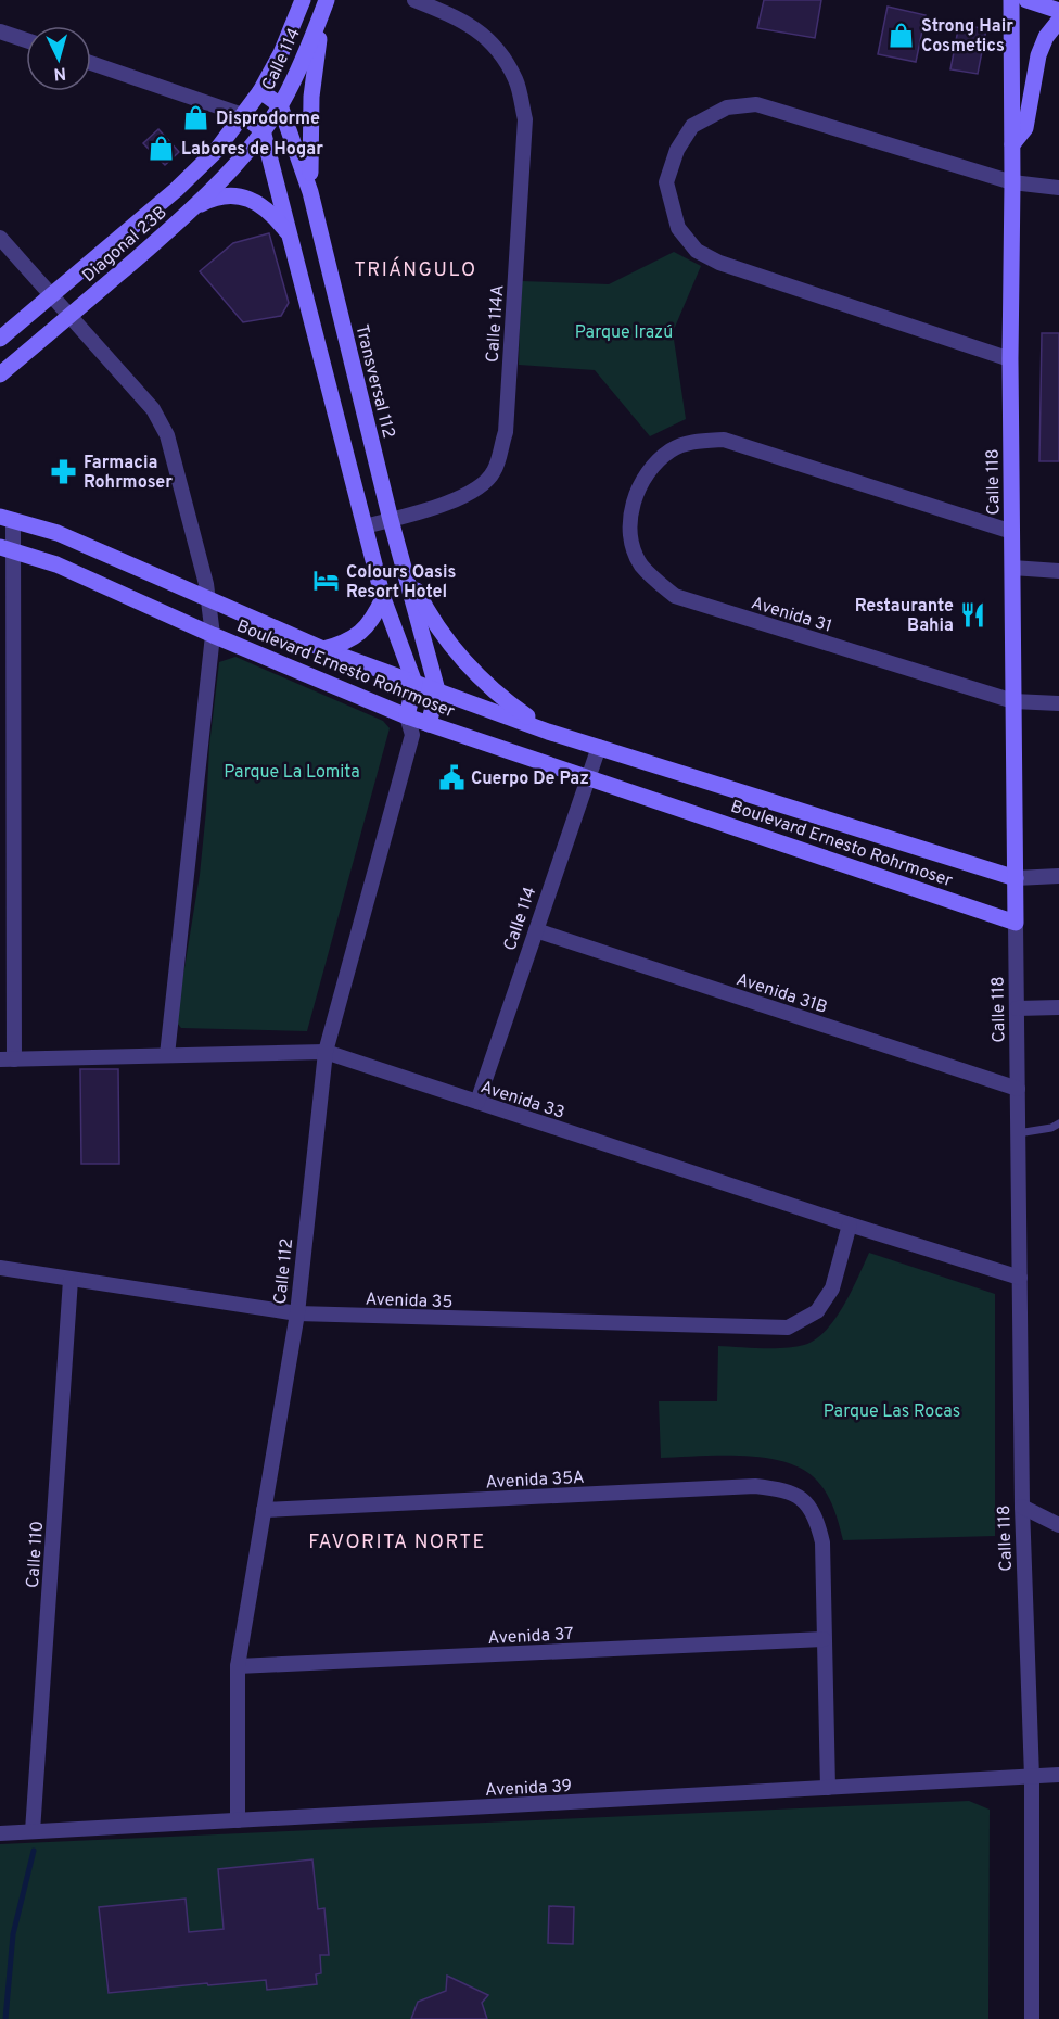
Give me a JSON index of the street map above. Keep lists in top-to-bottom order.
{
  "streets": {
    "street": [
      "Calle 114",
      "Diagonal 23B",
      "Calle 114A",
      "Transversal 112",
      "Calle 118",
      "Avenida 31",
      "Boulevard Ernesto Rohrmoser",
      "Avenida 31B",
      "Avenida 33",
      "Calle 112",
      "Avenida 35",
      "Avenida 35A",
      "Calle 110",
      "Avenida 37",
      "Avenida 39"
    ]
  },
  "crossings": [
    ["Calle 114", "Diagonal 23B"],
    ["Calle 114", "Transversal 112"],
    ["Calle 114", "Boulevard Ernesto Rohrmoser"],
    ["Calle 114", "Avenida 31B"],
    ["Calle 114", "Avenida 33"],
    ["Calle 114A", "Transversal 112"],
    ["Transversal 112", "Boulevard Ernesto Rohrmoser"],
    ["Calle 118", "Avenida 31"],
    ["Calle 118", "Boulevard Ernesto Rohrmoser"],
    ["Calle 118", "Avenida 31B"],
    ["Calle 118", "Avenida 33"],
    ["Calle 118", "Avenida 39"],
    ["Avenida 33", "Calle 112"],
    ["Avenida 33", "Avenida 35"],
    ["Calle 112", "Avenida 35"],
    ["Calle 112", "Avenida 35A"],
    ["Calle 112", "Avenida 37"],
    ["Calle 112", "Avenida 39"],
    ["Avenida 35", "Calle 110"],
    ["Avenida 35A", "Avenida 37"],
    ["Calle 110", "Avenida 39"]
  ],
  "districts": ["TRIÁNGULO", "FAVORITA NORTE"],
  "parks": ["Parque Irazú", "Parque La Lomita", "Parque Las Rocas"],
  "places": {
    "shop": ["Strong Hair Cosmetics", "Disprodorme", "Labores de Hogar"],
    "pharmacy": ["Farmacia Rohrmoser"],
    "hotel": ["Colours Oasis Resort Hotel"],
    "restaurant": ["Restaurante Bahia"],
    "public building": ["Cuerpo De Paz"]
  },
  "north": "bottom"
}
